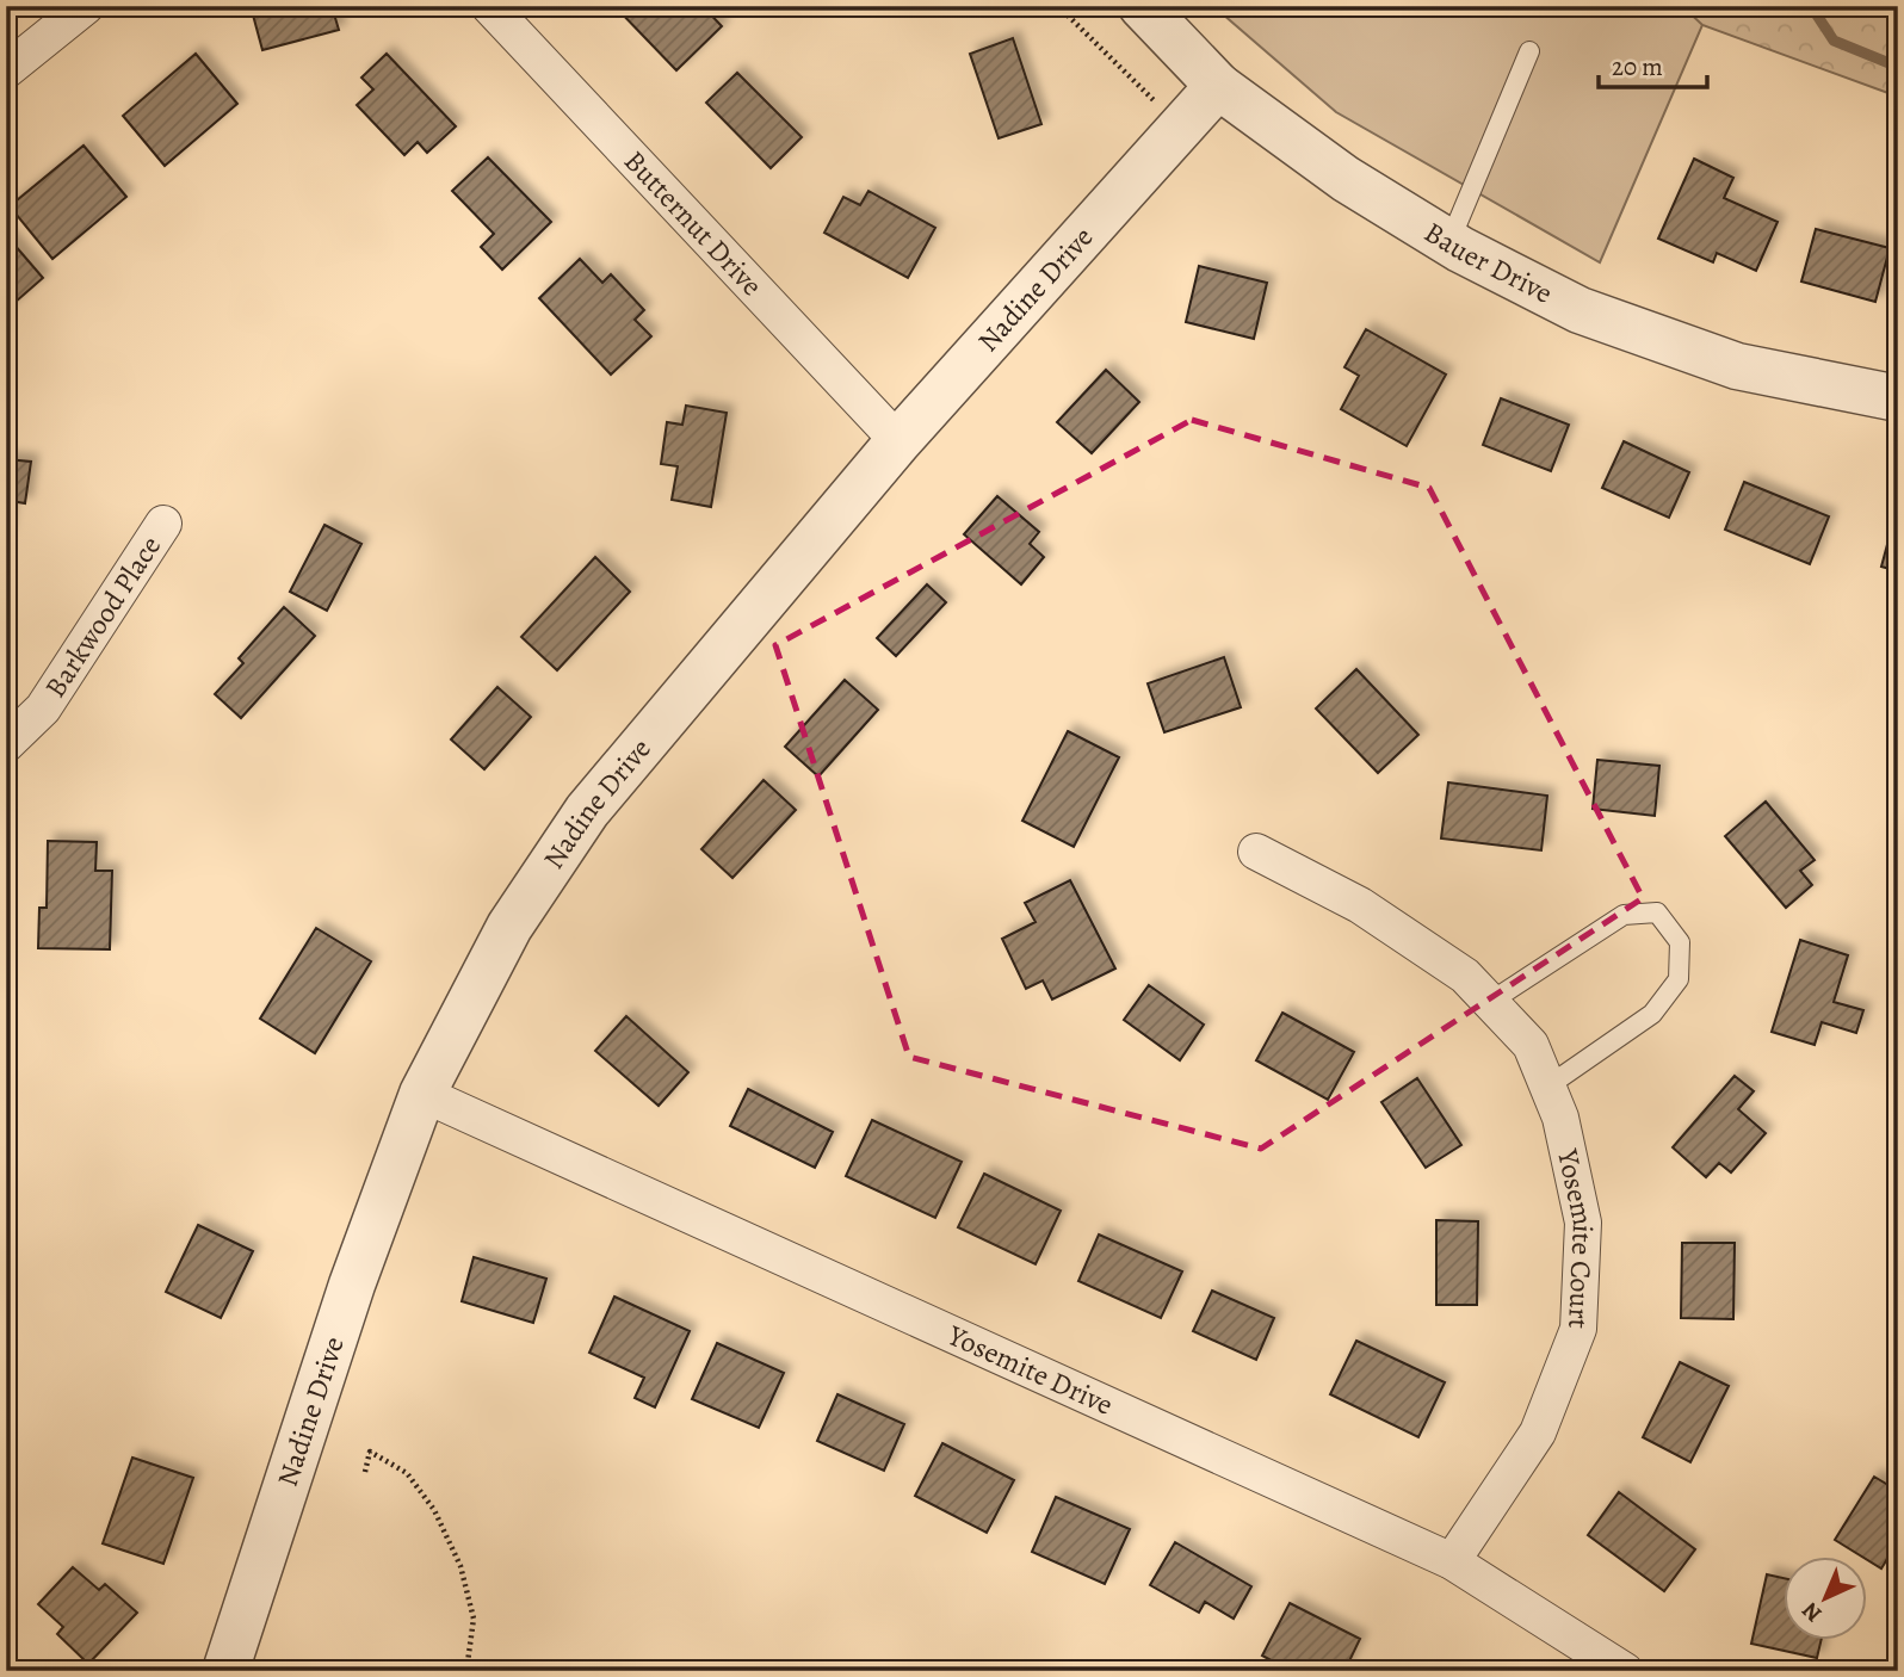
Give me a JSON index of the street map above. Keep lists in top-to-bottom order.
{
  "streets": {
    "street": [
      "Butternut Drive",
      "Bauer Drive",
      "Nadine Drive",
      "Barkwood Place",
      "Yosemite Court",
      "Yosemite Drive"
    ]
  },
  "crossings": [
    ["Butternut Drive", "Nadine Drive"],
    ["Bauer Drive", "Nadine Drive"],
    ["Nadine Drive", "Yosemite Drive"],
    ["Yosemite Court", "Yosemite Drive"]
  ],
  "scale_bar": "20 m",
  "north": "bottom left"
}
